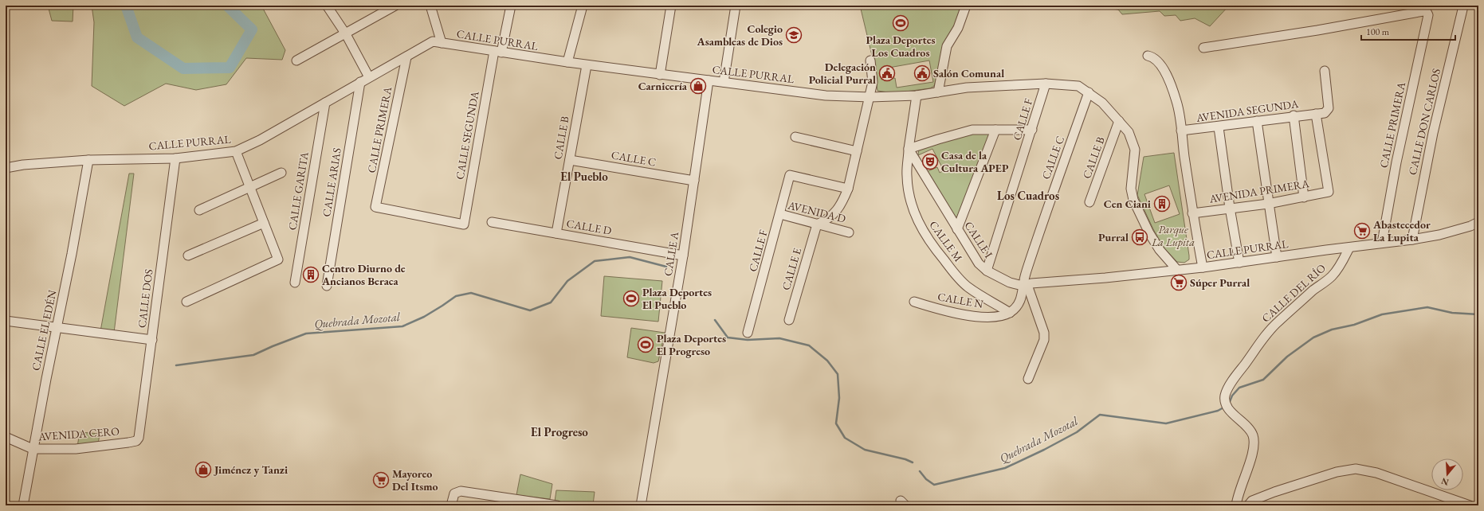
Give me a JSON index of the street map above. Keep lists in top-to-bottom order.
{
  "streets": {
    "street": [
      "CALLE PURRAL",
      "AVENIDA SEGUNDA",
      "CALLE F",
      "CALLE DON CARLOS",
      "CALLE PRIMERA",
      "CALLE SEGUNDA",
      "CALLE B",
      "CALLE C",
      "CALLE ARIAS",
      "CALLE GARITA",
      "AVENIDA PRIMERA",
      "AVENIDA D",
      "CALLE D",
      "CALLE I",
      "CALLE M",
      "CALLE A",
      "CALLE E",
      "CALLE DEL RÍO",
      "CALLE DOS",
      "CALLE N",
      "CALLE EL EDÉN",
      "AVENIDA CERO"
    ]
  },
  "crossings": [
    ["CALLE PURRAL", "CALLE F"],
    ["CALLE PURRAL", "CALLE DON CARLOS"],
    ["CALLE PURRAL", "CALLE PRIMERA"],
    ["CALLE PURRAL", "CALLE SEGUNDA"],
    ["CALLE PURRAL", "CALLE B"],
    ["CALLE PURRAL", "CALLE C"],
    ["CALLE PURRAL", "CALLE ARIAS"],
    ["CALLE PURRAL", "CALLE GARITA"],
    ["CALLE PURRAL", "CALLE I"],
    ["CALLE PURRAL", "CALLE A"],
    ["CALLE PURRAL", "CALLE DEL RÍO"],
    ["CALLE PURRAL", "CALLE DOS"],
    ["CALLE PURRAL", "CALLE EL EDÉN"],
    ["AVENIDA SEGUNDA", "AVENIDA PRIMERA"],
    ["CALLE F", "AVENIDA D"],
    ["CALLE F", "CALLE I"],
    ["CALLE PRIMERA", "CALLE SEGUNDA"],
    ["CALLE B", "CALLE C"],
    ["CALLE B", "CALLE D"],
    ["CALLE C", "CALLE I"],
    ["CALLE C", "CALLE A"],
    ["AVENIDA D", "CALLE E"],
    ["CALLE D", "CALLE A"],
    ["CALLE I", "CALLE M"],
    ["CALLE M", "CALLE N"],
    ["CALLE DOS", "AVENIDA CERO"],
    ["CALLE EL EDÉN", "AVENIDA CERO"]
  ],
  "districts": ["El Pueblo", "Los Cuadros", "El Progreso"],
  "water": ["Quebrada Mozotal"],
  "parks": ["Parque La Lupita"],
  "places": {
    "sports": ["Plaza Deportes Los Cuadros", "Plaza Deportes El Pueblo", "Plaza Deportes El Progreso"],
    "school or university": ["Colegio Asambleas de Dios"],
    "public building": ["Delegación Policial Purral", "Salón Comunal"],
    "shop": ["Carnicería", "Jiménez y Tanzi"],
    "theatre": ["Casa de la Cultura APEP"],
    "building": ["Cen Ciani", "Centro Diurno de Ancianos Beraca"],
    "supermarket": ["Abastecedor La Lupita", "Súper Purral", "Mayoreo Del Itsmo"],
    "bus stop": ["Purral"]
  },
  "scale_bar": "100 m",
  "north": "bottom"
}
